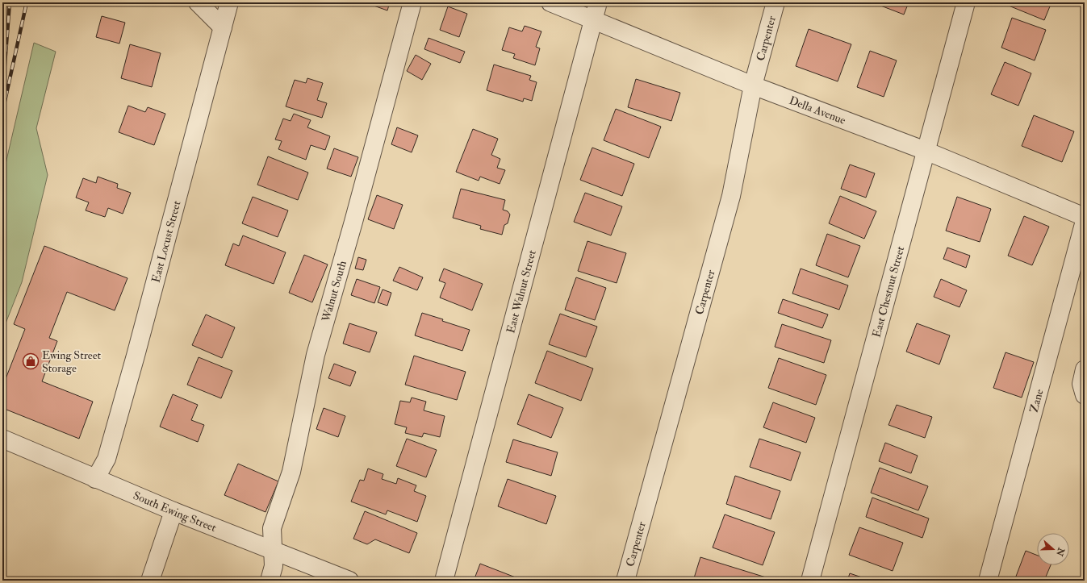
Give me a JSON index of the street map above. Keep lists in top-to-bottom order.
{
  "streets": {
    "street": [
      "Carpenter",
      "Della Avenue",
      "East Locust Street",
      "Walnut South",
      "East Walnut Street",
      "East Chestnut Street",
      "Zane",
      "South Ewing Street"
    ]
  },
  "crossings": [
    ["Carpenter", "Della Avenue"],
    ["Della Avenue", "East Walnut Street"],
    ["Della Avenue", "East Chestnut Street"],
    ["East Locust Street", "South Ewing Street"],
    ["Walnut South", "South Ewing Street"]
  ],
  "places": {
    "shop": ["Ewing Street Storage"]
  },
  "north": "right"
}
